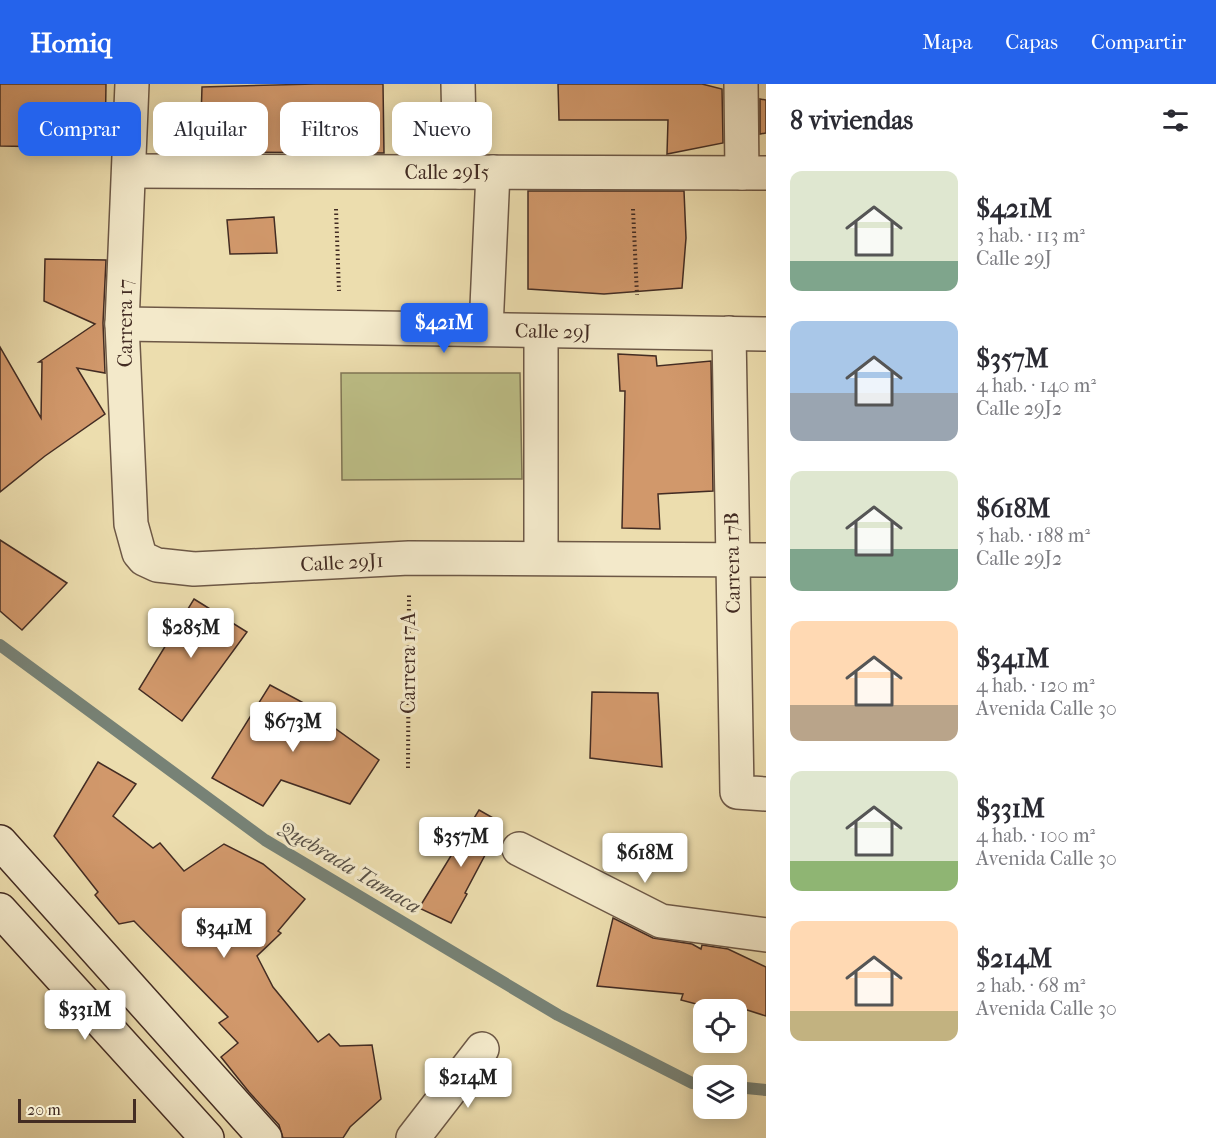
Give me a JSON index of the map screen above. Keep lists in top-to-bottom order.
{
  "streets": {
    "street": [
      "Calle 29I5",
      "Carrera 17",
      "Calle 29J",
      "Calle 29J1",
      "Carrera 17B"
    ],
    "path": ["Carrera 17A"]
  },
  "crossings": [
    ["Calle 29I5", "Carrera 17"],
    ["Carrera 17", "Calle 29J"],
    ["Carrera 17", "Calle 29J1"],
    ["Calle 29J", "Carrera 17B"],
    ["Calle 29J1", "Carrera 17B"],
    ["Calle 29J1", "Carrera 17A"]
  ],
  "water": ["Quebrada Tamaca"],
  "scale_bar": "20 m",
  "page": {
    "header": "Homiq",
    "nav": ["Mapa", "Capas", "Compartir"],
    "heading": "8 viviendas",
    "chip": [
      "Comprar",
      "Alquilar",
      "Filtros",
      "Nuevo"
    ],
    "list": [
      {
        "name": "$421M",
        "note": "3 hab. · 113 m² · Calle 29J"
      },
      {
        "name": "$357M",
        "note": "4 hab. · 140 m² · Calle 29J2"
      },
      {
        "name": "$618M",
        "note": "5 hab. · 188 m² · Calle 29J2"
      },
      {
        "name": "$341M",
        "note": "4 hab. · 120 m² · Avenida Calle 30"
      },
      {
        "name": "$331M",
        "note": "4 hab. · 100 m² · Avenida Calle 30"
      },
      {
        "name": "$214M",
        "note": "2 hab. · 68 m² · Avenida Calle 30"
      }
    ],
    "price": [
      "$421M",
      "$285M",
      "$673M",
      "$357M",
      "$618M",
      "$341M",
      "$331M",
      "$214M"
    ],
    "scale": "20 m"
  }
}
